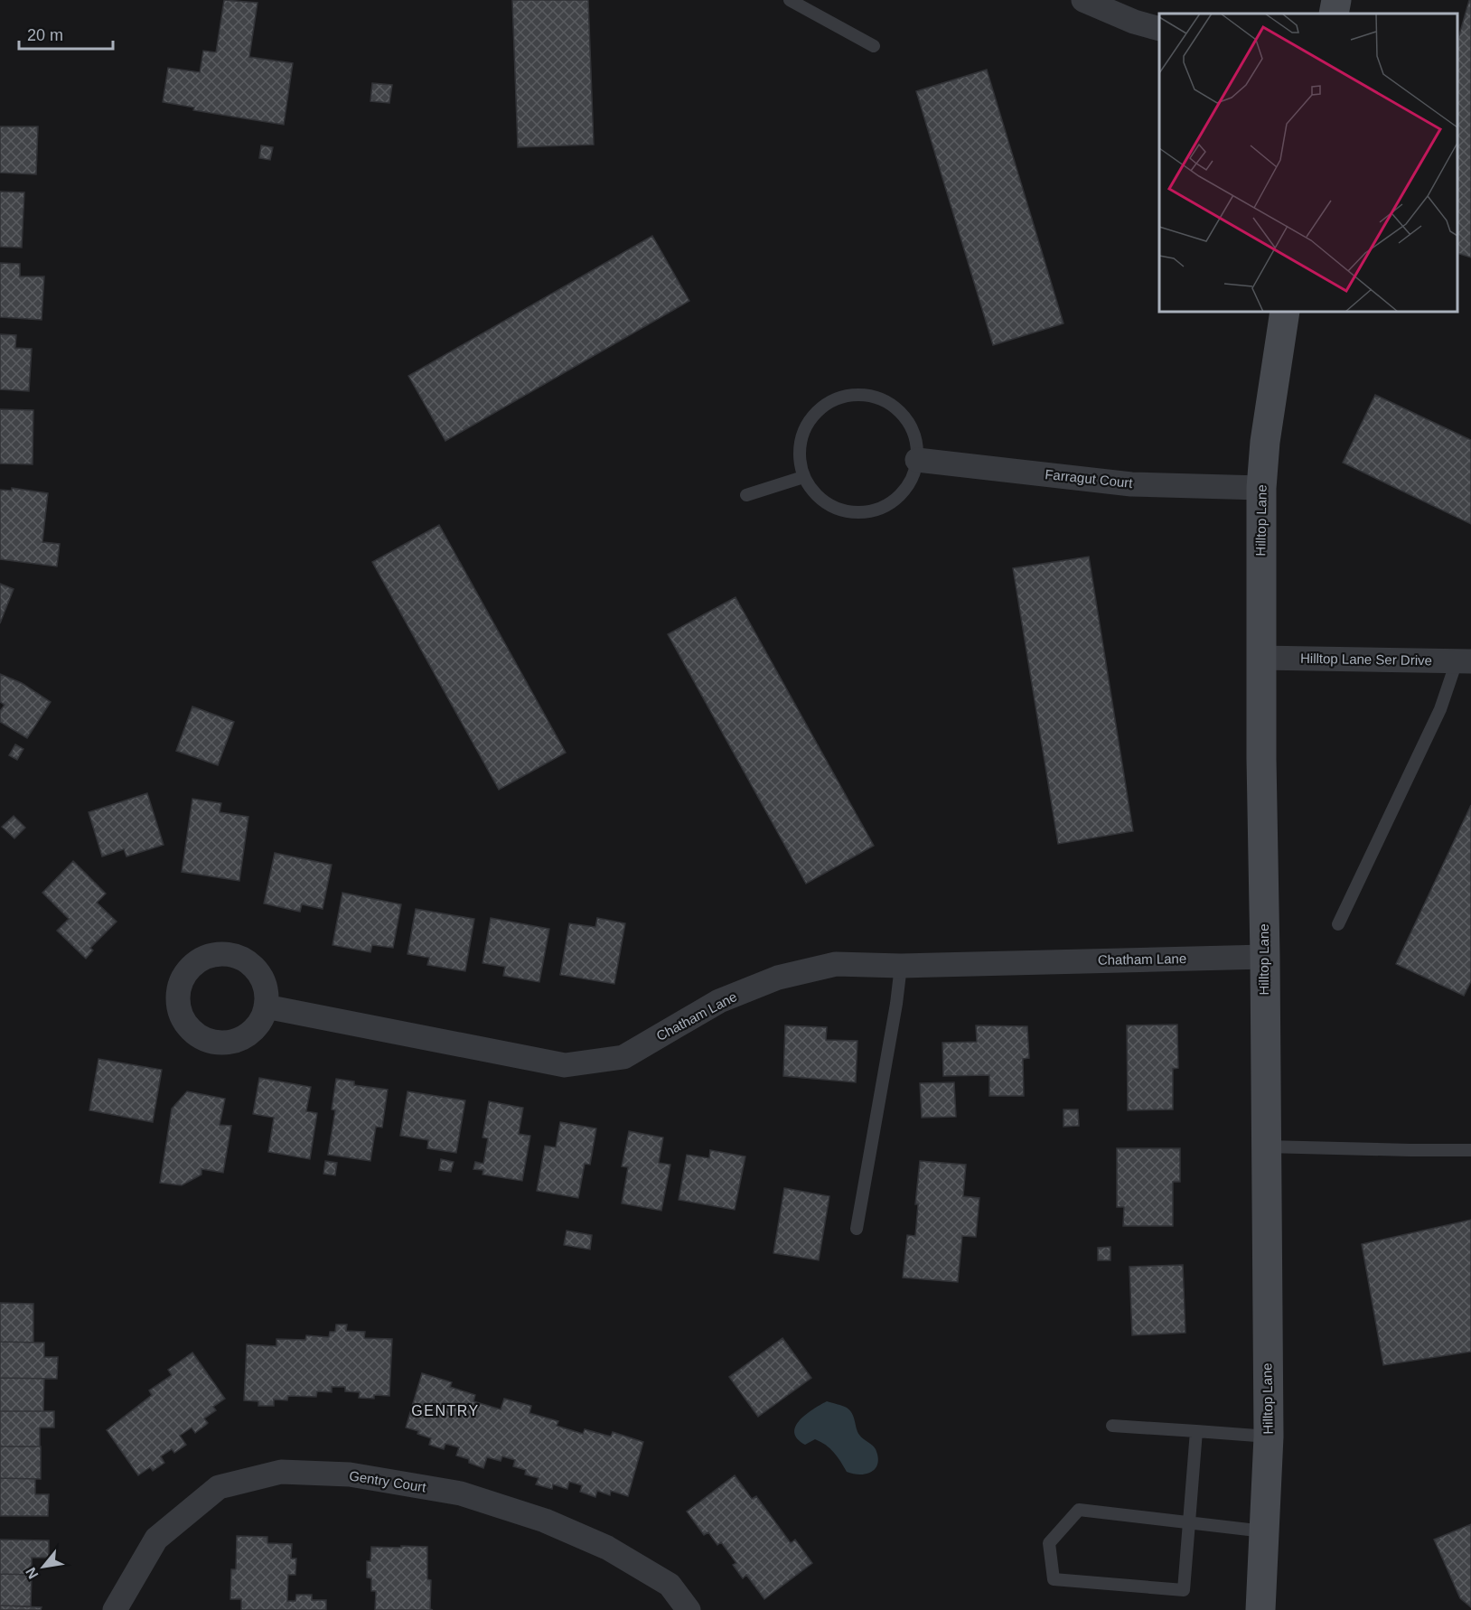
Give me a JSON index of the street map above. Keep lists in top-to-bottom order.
{
  "streets": {
    "street": [
      "Farragut Court",
      "Hilltop Lane",
      "Hilltop Lane Ser Drive",
      "Chatham Lane",
      "Gentry Court"
    ]
  },
  "crossings": [
    ["Farragut Court", "Hilltop Lane"],
    ["Hilltop Lane", "Hilltop Lane Ser Drive"],
    ["Hilltop Lane", "Chatham Lane"]
  ],
  "districts": ["GENTRY"],
  "scale_bar": "20 m",
  "north": "bottom left"
}
